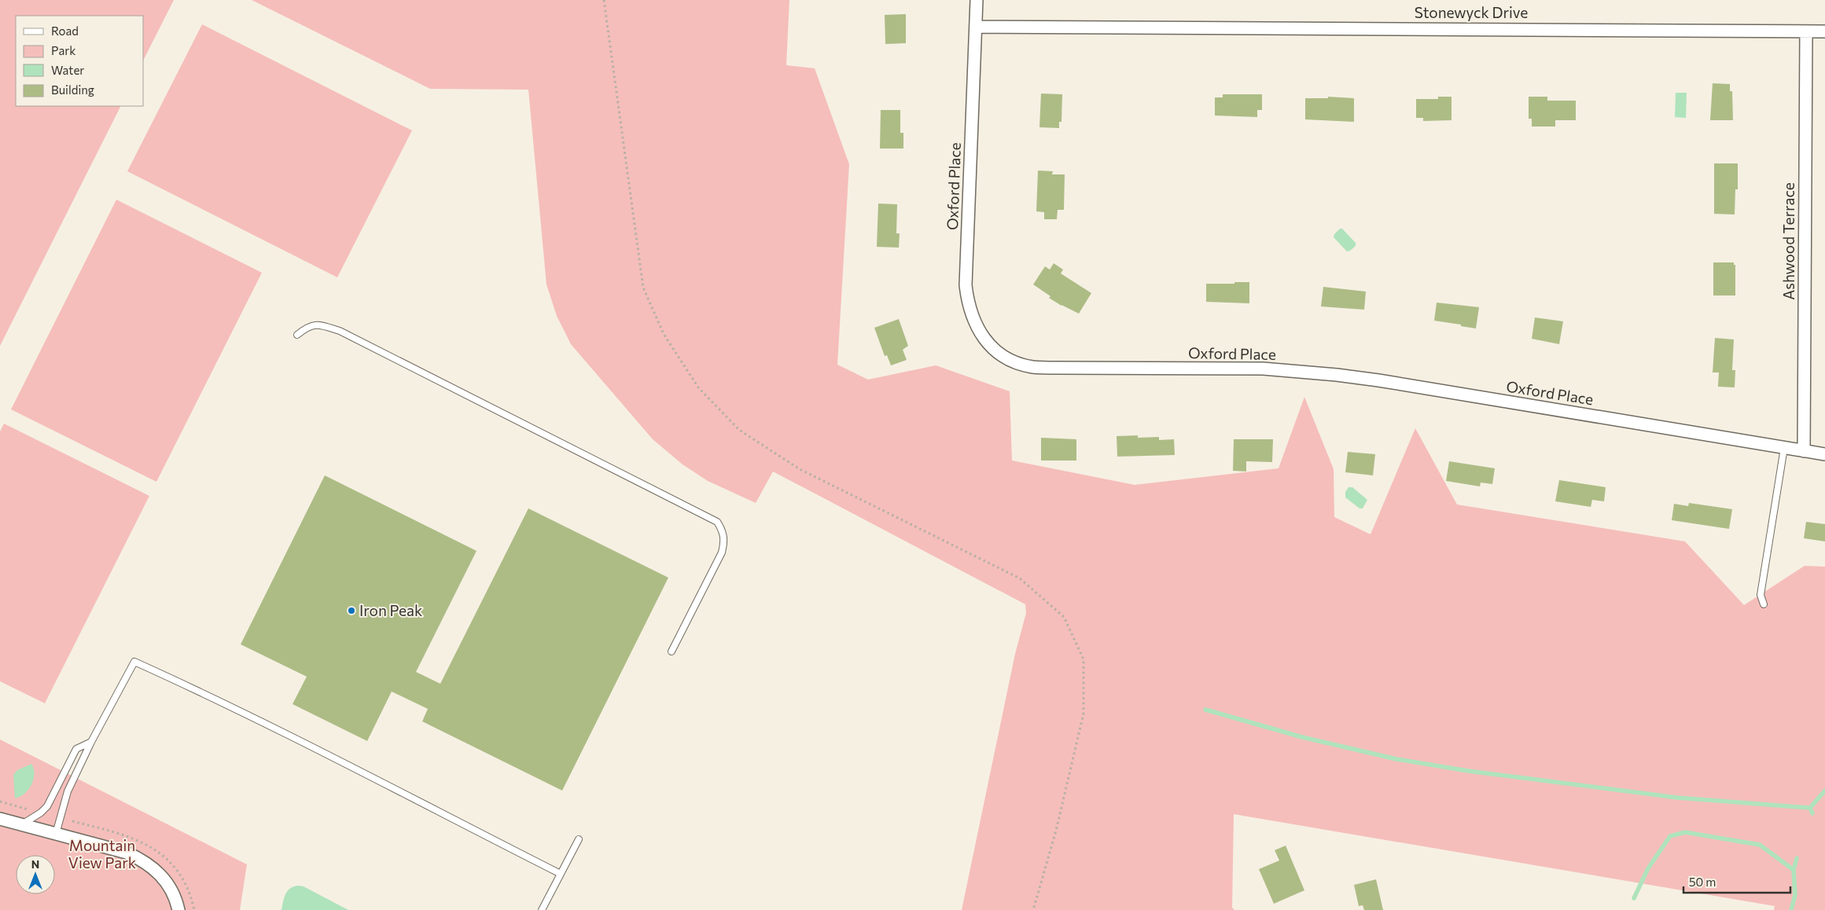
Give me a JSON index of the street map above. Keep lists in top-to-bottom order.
{
  "streets": {
    "street": ["Stonewyck Drive", "Oxford Place", "Ashwood Terrace"]
  },
  "crossings": [
    ["Stonewyck Drive", "Oxford Place"],
    ["Stonewyck Drive", "Ashwood Terrace"],
    ["Oxford Place", "Ashwood Terrace"]
  ],
  "parks": ["Mountain View Park"],
  "places": ["Iron Peak"],
  "legend": [
    "Road",
    "Park",
    "Water",
    "Building"
  ],
  "scale_bar": "50 m",
  "north": "top"
}
